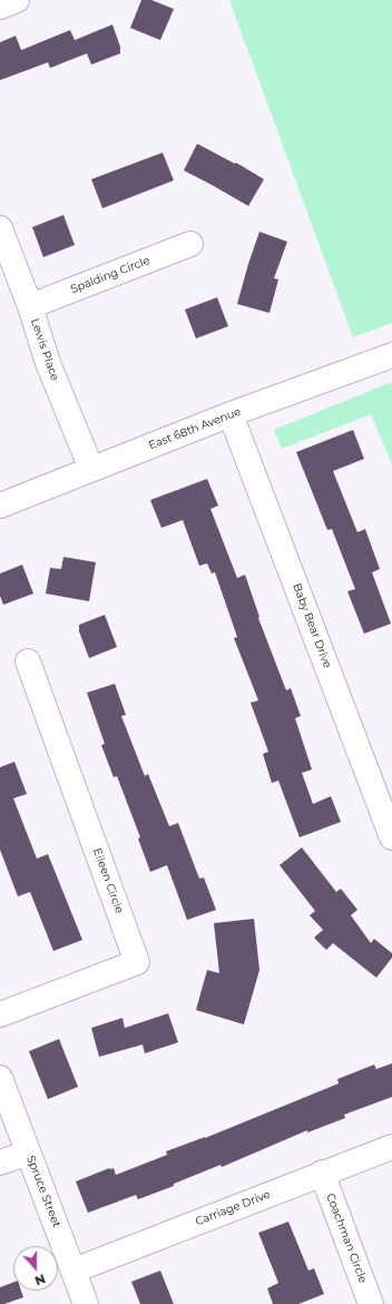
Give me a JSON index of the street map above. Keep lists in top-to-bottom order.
{
  "streets": {
    "street": [
      "Spalding Circle",
      "Lewis Place",
      "East 68th Avenue",
      "Baby Bear Drive",
      "Eileen Circle",
      "Spruce Street",
      "Carriage Drive",
      "Coachman Circle"
    ]
  },
  "crossings": [
    ["Spalding Circle", "Lewis Place"],
    ["Lewis Place", "East 68th Avenue"],
    ["East 68th Avenue", "Baby Bear Drive"],
    ["Spruce Street", "Carriage Drive"],
    ["Carriage Drive", "Coachman Circle"]
  ],
  "north": "bottom"
}
